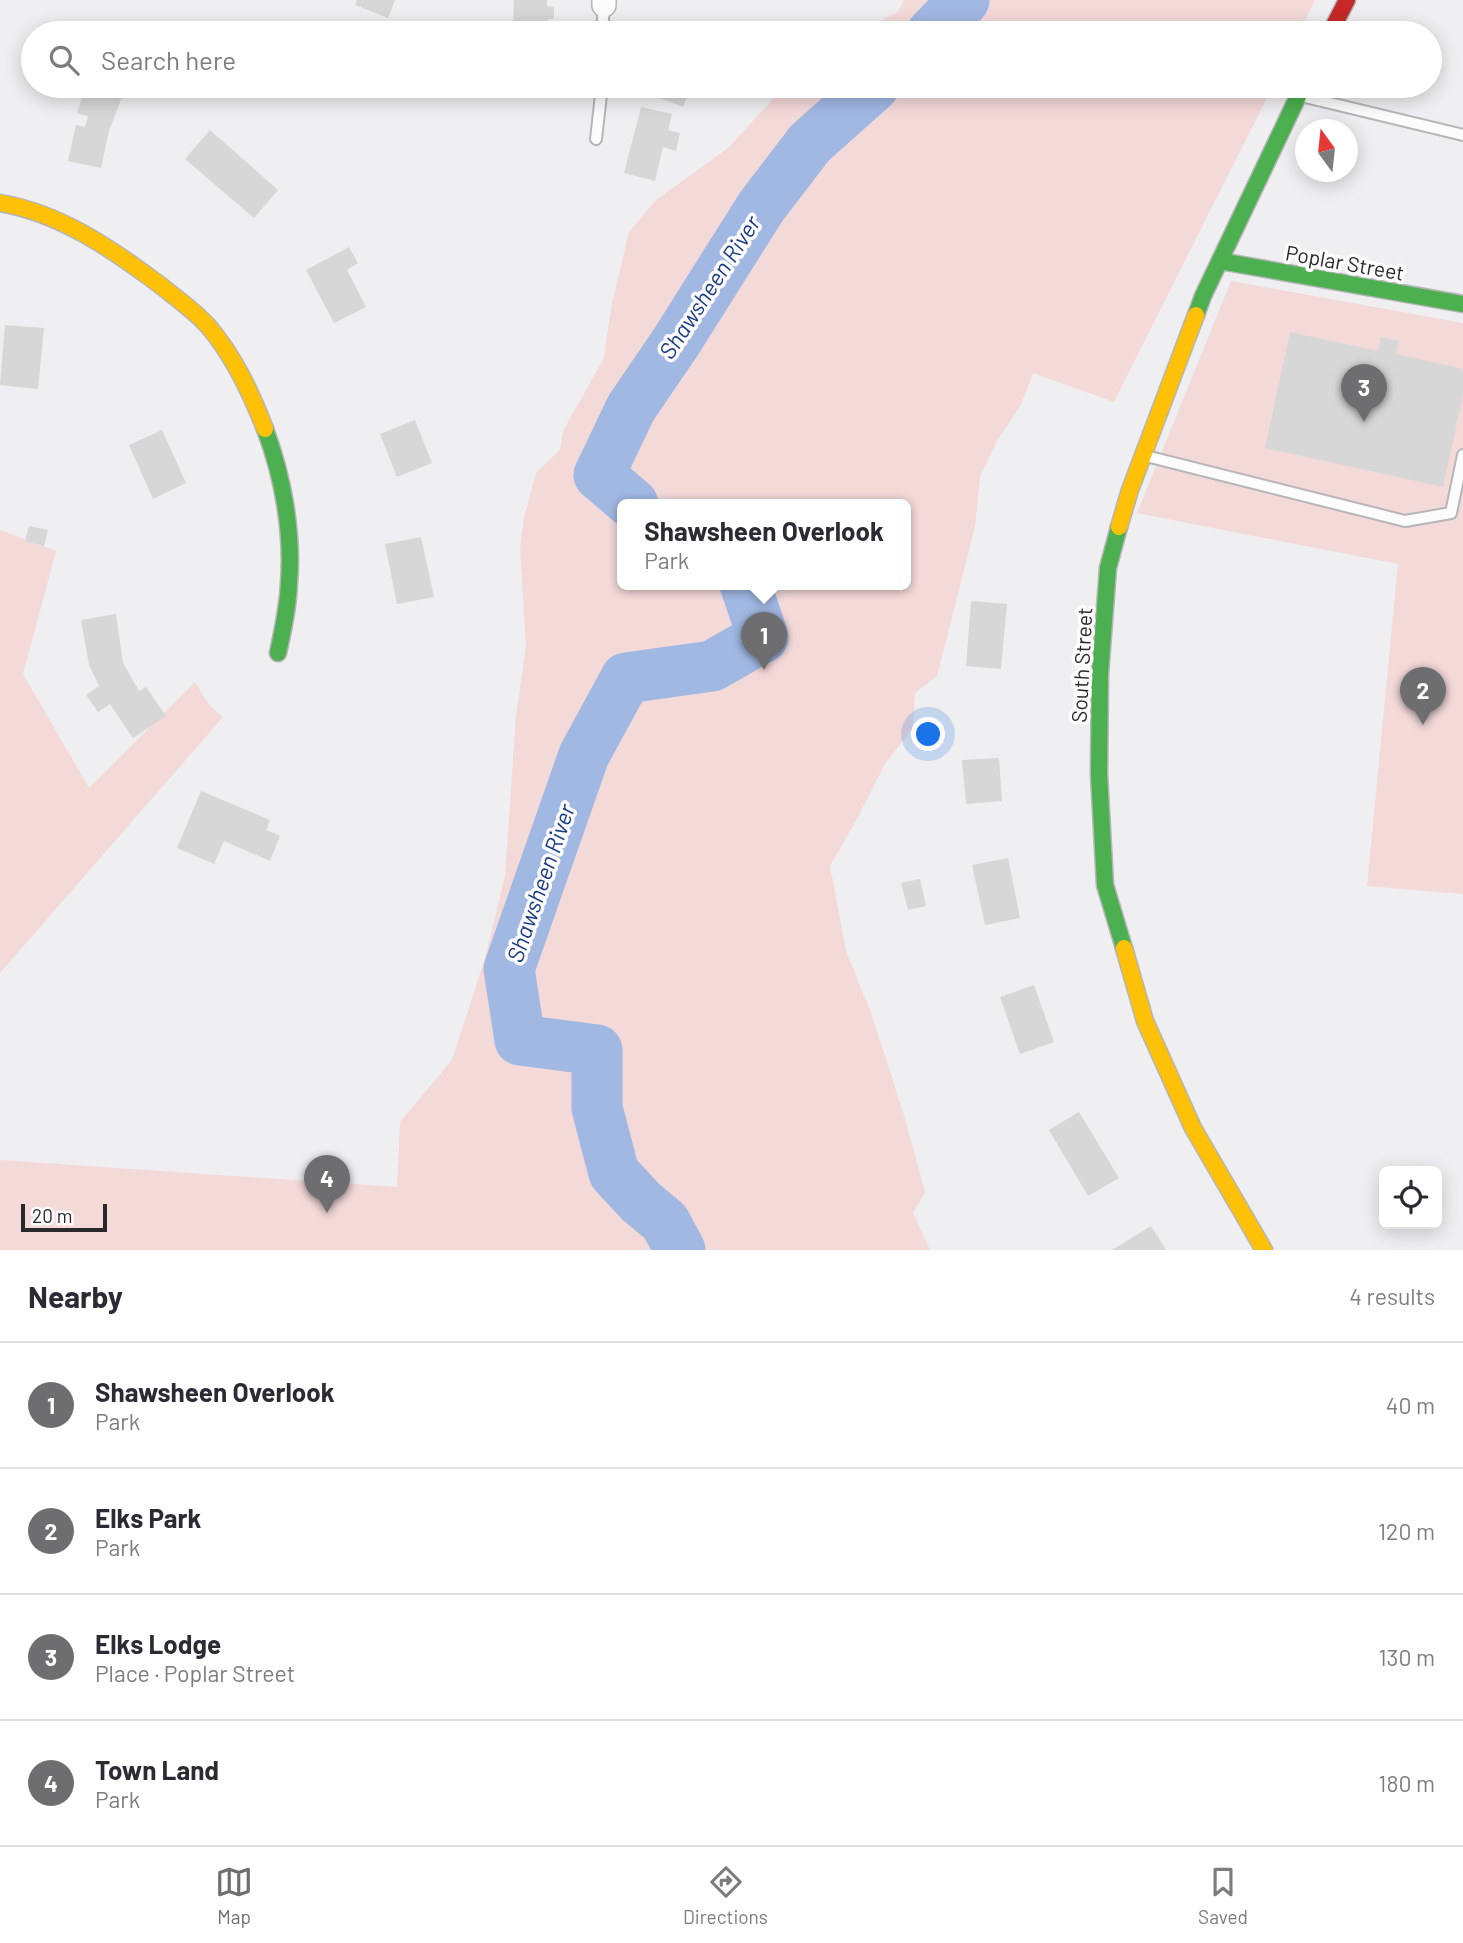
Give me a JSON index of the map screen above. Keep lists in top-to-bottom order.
{
  "streets": {
    "street": ["Poplar Street", "South Street"]
  },
  "crossings": [
    ["Poplar Street", "South Street"]
  ],
  "water": ["Shawsheen River"],
  "scale_bar": "20 m",
  "north": "top",
  "page": {
    "search": "Search here",
    "pins": [
      "3",
      "1",
      "2",
      "4"
    ],
    "popup": ["Shawsheen Overlook", "Park"],
    "scale": "20 m",
    "heading": ["Nearby", "4 results"],
    "list": [
      {
        "mark": "1",
        "name": "Shawsheen Overlook",
        "note": "Park",
        "value": "40 m"
      },
      {
        "mark": "2",
        "name": "Elks Park",
        "note": "Park",
        "value": "120 m"
      },
      {
        "mark": "3",
        "name": "Elks Lodge",
        "note": "Place · Poplar Street",
        "value": "130 m"
      },
      {
        "mark": "4",
        "name": "Town Land",
        "note": "Park",
        "value": "180 m"
      }
    ],
    "nav": ["Map", "Directions", "Saved"]
  }
}
